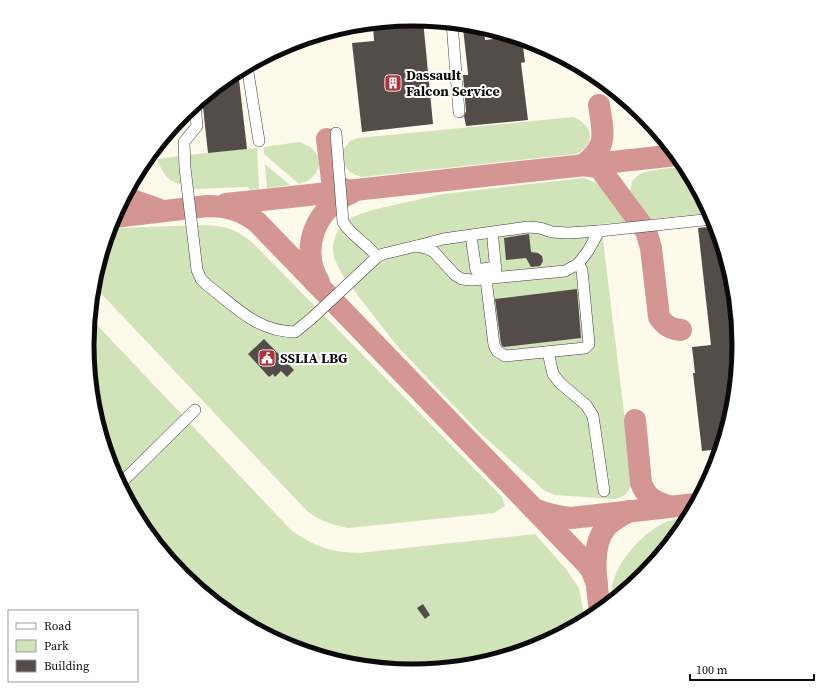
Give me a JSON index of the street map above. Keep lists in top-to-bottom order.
{
  "places": {
    "building": ["Dassault Falcon Service"],
    "public building": ["SSLIA LBG"]
  },
  "legend": ["Road", "Park", "Building"],
  "scale_bar": "100 m"
}
